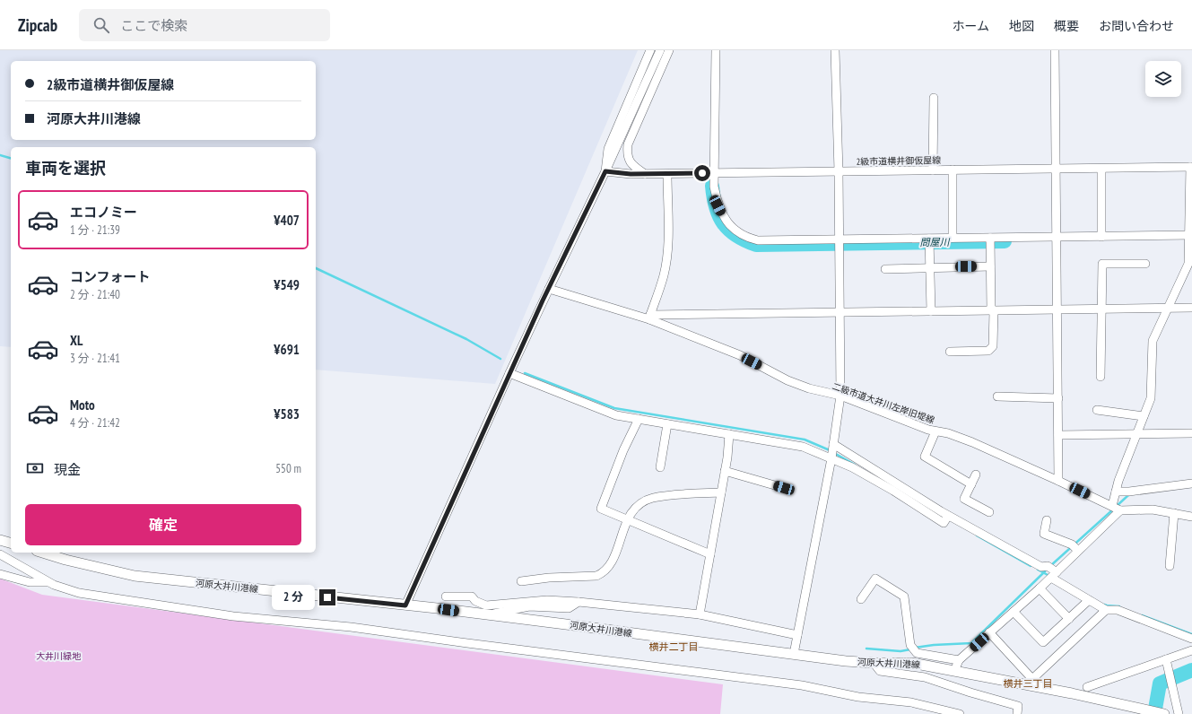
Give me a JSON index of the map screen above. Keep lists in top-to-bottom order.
{
  "streets": {
    "main road": ["河原大井川港線"],
    "street": ["2級市道横井御仮屋線", "二級市道大井川左岸旧堤線"]
  },
  "districts": ["横井二丁目", "横井三丁目"],
  "water": ["問屋川"],
  "parks": ["大井川緑地"],
  "page": {
    "header": "Zipcab",
    "search": "ここで検索",
    "nav": [
      "ホーム",
      "地図",
      "概要",
      "お問い合わせ"
    ],
    "banner": ["2級市道横井御仮屋線", "河原大井川港線"],
    "heading": "車両を選択",
    "list": [
      {
        "name": "エコノミー",
        "note": "1 分 · 21:39",
        "value": "¥407"
      },
      {
        "name": "コンフォート",
        "note": "2 分 · 21:40",
        "value": "¥549"
      },
      {
        "name": "XL",
        "note": "3 分 · 21:41",
        "value": "¥691"
      },
      {
        "name": "Moto",
        "note": "4 分 · 21:42",
        "value": "¥583"
      }
    ],
    "pay": ["現金", "550 m"],
    "buttons": "確定",
    "bubble": "2 分"
  }
}
